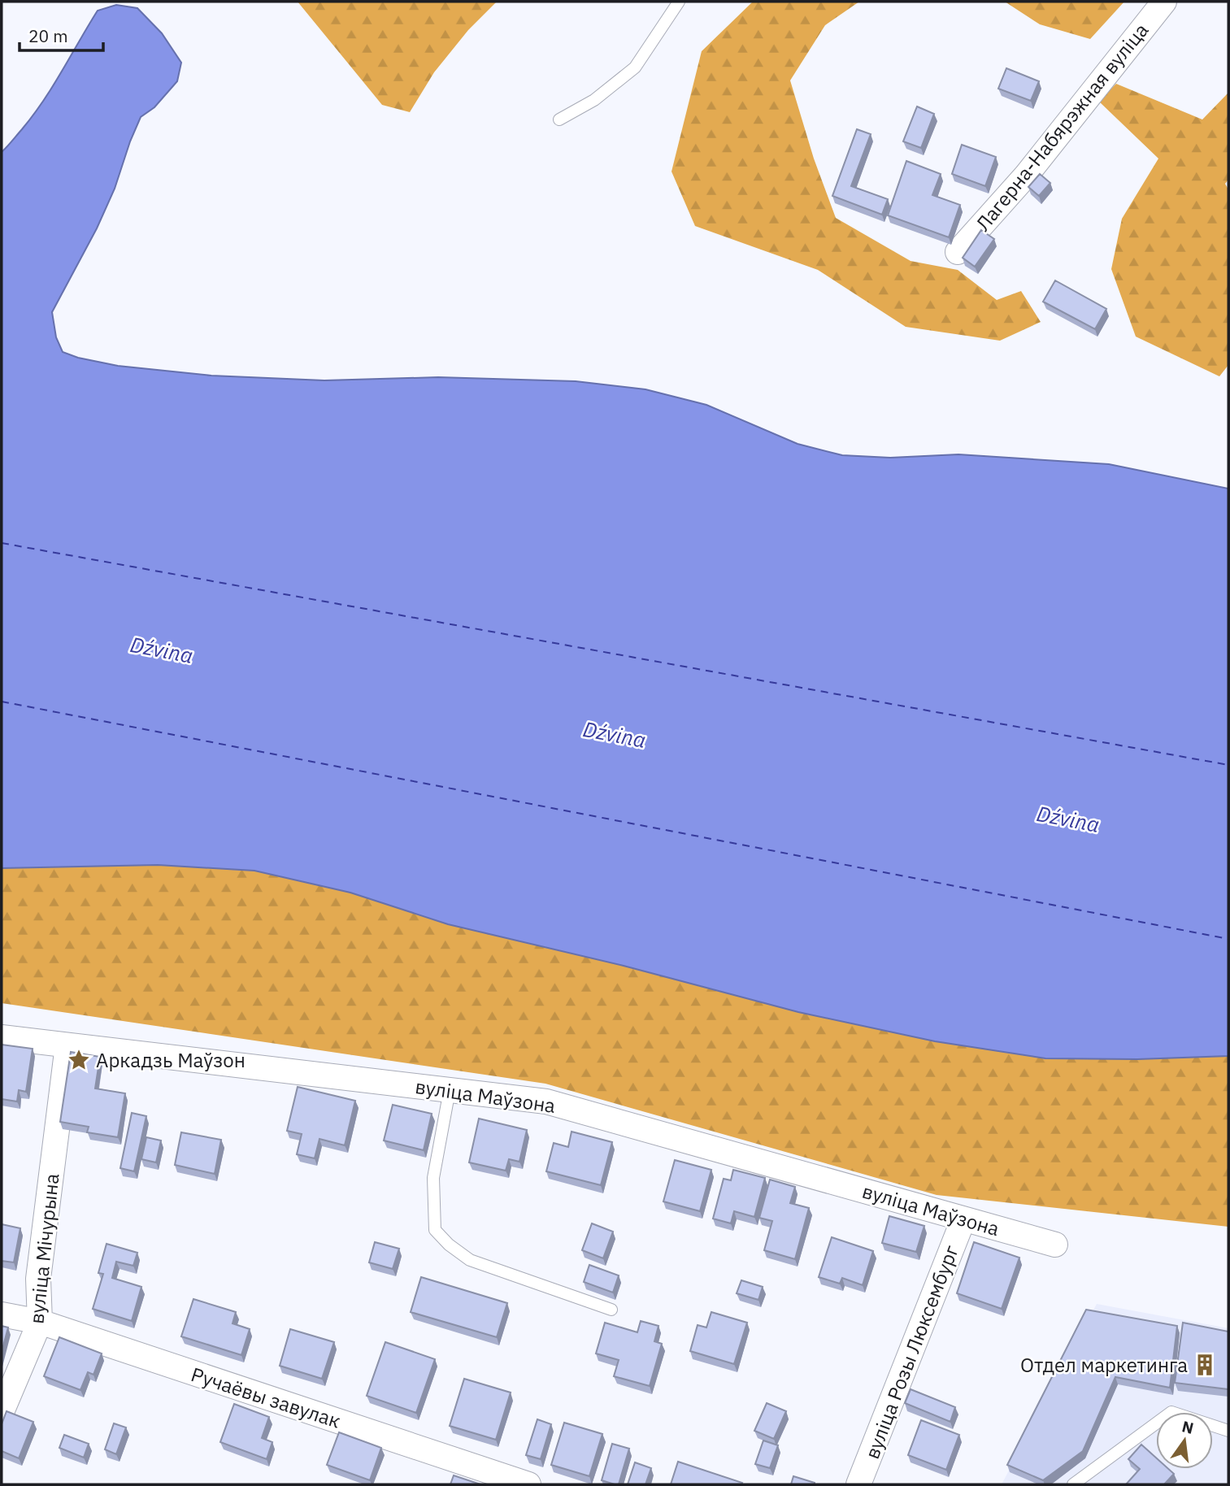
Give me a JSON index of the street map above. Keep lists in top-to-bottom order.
{
  "streets": {
    "street": [
      "Лагерна-Набярэжная вуліца",
      "вуліца Маўзона",
      "вуліца Мічурына",
      "вуліца Розы Люксембург",
      "Ручаёвы завулак"
    ]
  },
  "crossings": [
    ["вуліца Маўзона", "вуліца Мічурына"],
    ["вуліца Маўзона", "вуліца Розы Люксембург"],
    ["вуліца Мічурына", "Ручаёвы завулак"]
  ],
  "water": ["Dźvina"],
  "places": {
    "place": ["Аркадзь Маўзон"],
    "building": ["Отдел маркетинга"]
  },
  "scale_bar": "20 m",
  "north": "top"
}
